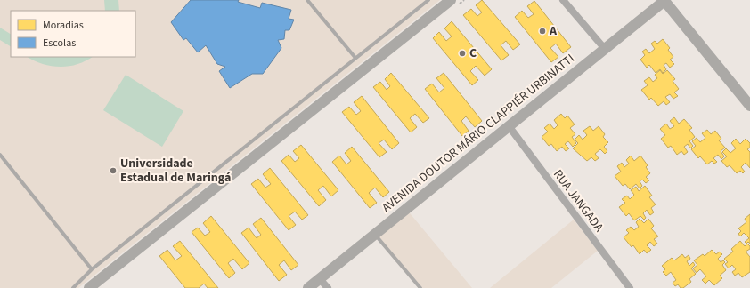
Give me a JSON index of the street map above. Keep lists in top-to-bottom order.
{
  "streets": {
    "main road": ["AVENIDA DOUTOR MÁRIO CLAPPIÉR URBINATTI"],
    "street": ["RUA JANGADA"]
  },
  "crossings": [
    ["AVENIDA DOUTOR MÁRIO CLAPPIÉR URBINATTI", "RUA JANGADA"]
  ],
  "places": ["A", "C", "Universidade Estadual de Maringá"],
  "legend": ["Moradias", "Escolas"]
}
